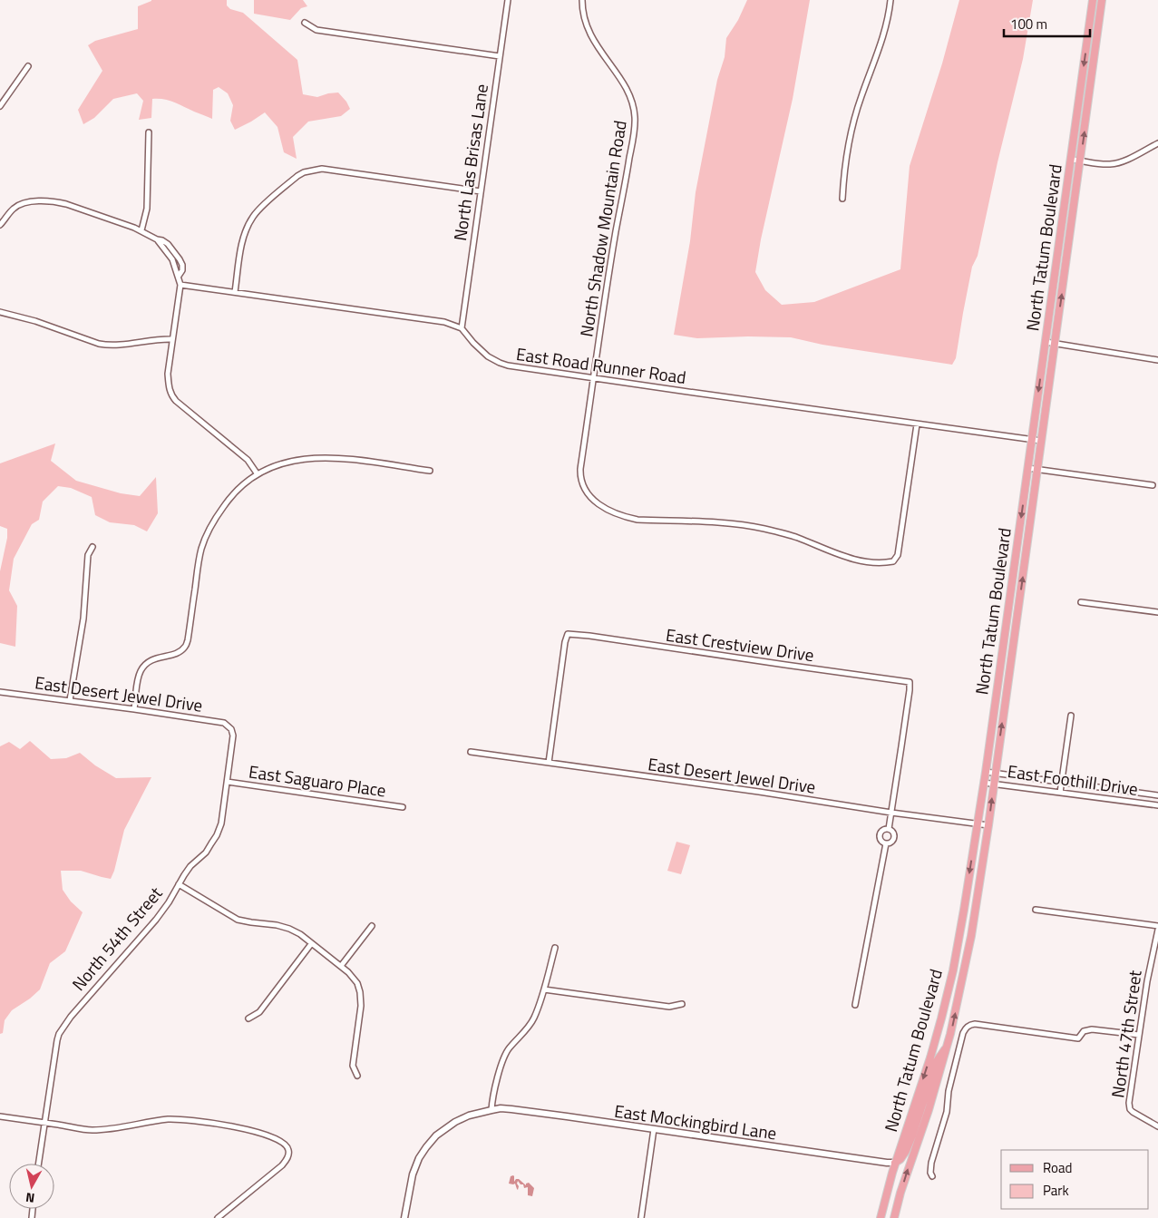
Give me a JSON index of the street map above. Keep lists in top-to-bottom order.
{
  "streets": {
    "main road": ["North Tatum Boulevard"],
    "street": [
      "North Las Brisas Lane",
      "North Shadow Mountain Road",
      "East Road Runner Road",
      "East Crestview Drive",
      "East Desert Jewel Drive",
      "East Foothill Drive",
      "East Saguaro Place",
      "North 54th Street",
      "North 47th Street",
      "East Mockingbird Lane"
    ]
  },
  "crossings": [
    ["North Las Brisas Lane", "East Road Runner Road"],
    ["North Shadow Mountain Road", "East Road Runner Road"],
    ["North Tatum Boulevard", "East Road Runner Road"],
    ["North Tatum Boulevard", "East Desert Jewel Drive"],
    ["North Tatum Boulevard", "East Foothill Drive"],
    ["North Tatum Boulevard", "East Mockingbird Lane"],
    ["East Crestview Drive", "East Desert Jewel Drive"],
    ["East Desert Jewel Drive", "North 54th Street"],
    ["East Saguaro Place", "North 54th Street"]
  ],
  "legend": ["Road", "Park"],
  "scale_bar": "100 m",
  "north": "bottom"
}
